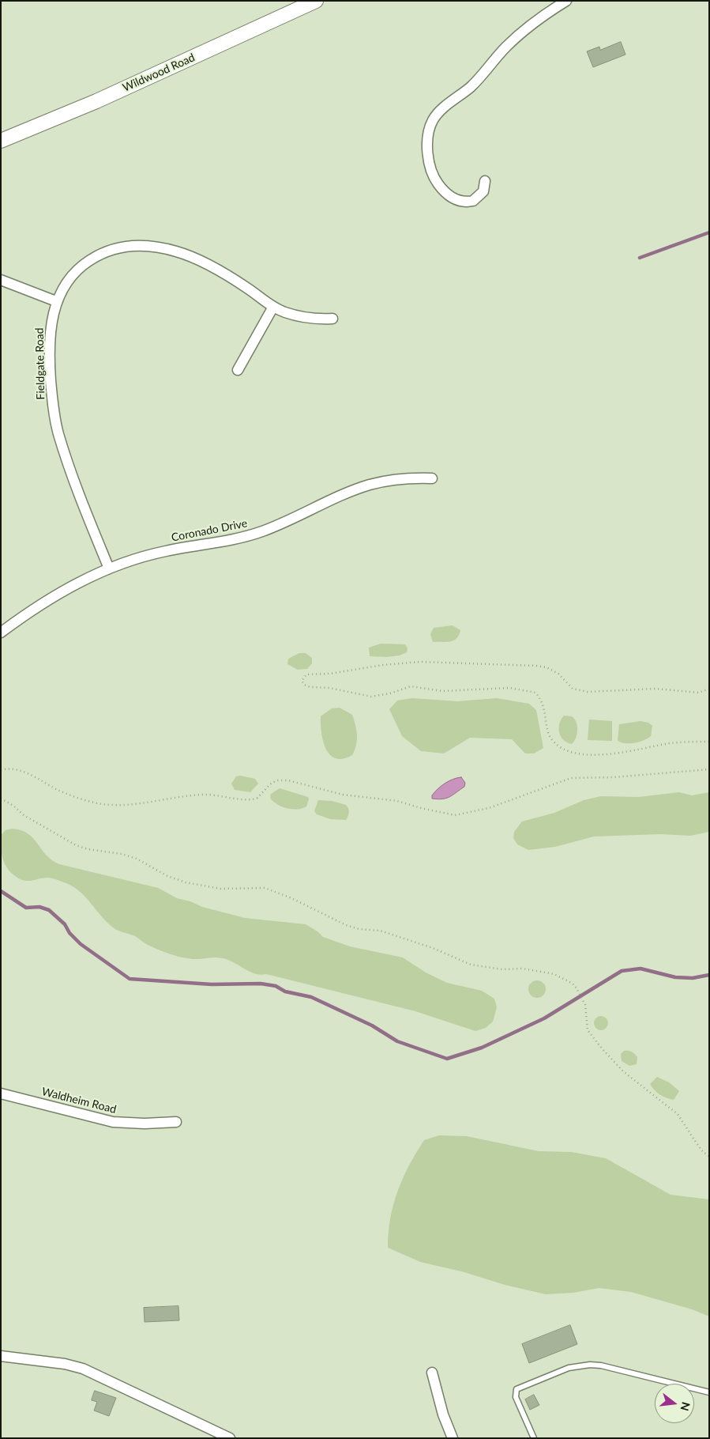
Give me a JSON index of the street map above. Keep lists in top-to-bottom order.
{
  "streets": {
    "street": [
      "Wildwood Road",
      "Fieldgate Road",
      "Coronado Drive",
      "Waldheim Road"
    ]
  },
  "crossings": [
    ["Fieldgate Road", "Coronado Drive"]
  ],
  "north": "right"
}
